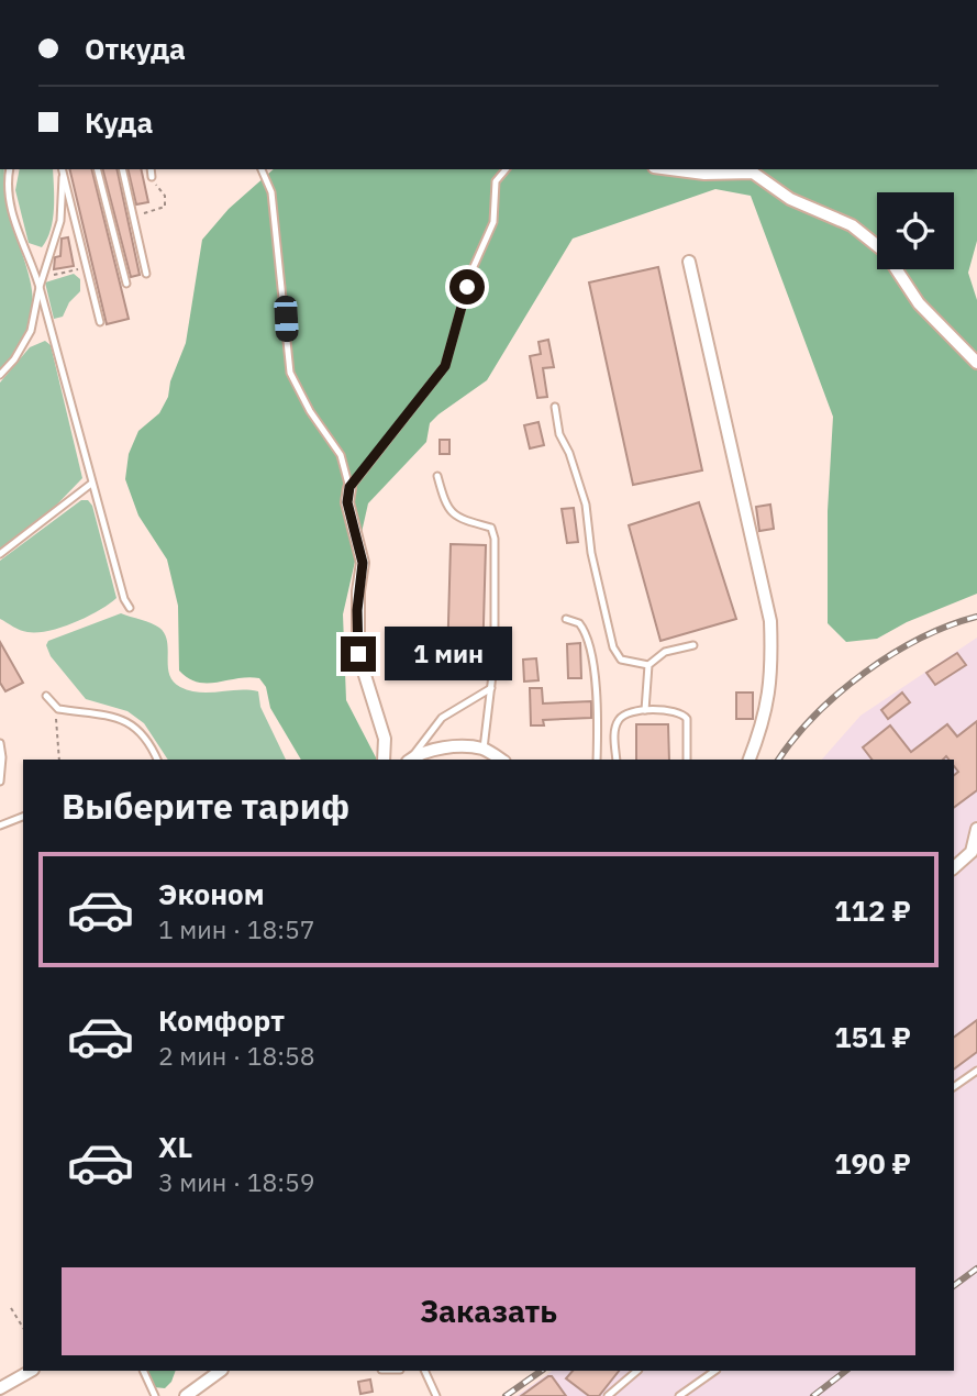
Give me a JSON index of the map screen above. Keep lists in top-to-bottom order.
{
  "page": {
    "banner": ["Откуда", "Куда"],
    "bubble": "1 мин",
    "heading": "Выберите тариф",
    "list": [
      {
        "name": "Эконом",
        "note": "1 мин · 18:57",
        "value": "112 ₽"
      },
      {
        "name": "Комфорт",
        "note": "2 мин · 18:58",
        "value": "151 ₽"
      },
      {
        "name": "XL",
        "note": "3 мин · 18:59",
        "value": "190 ₽"
      }
    ],
    "buttons": "Заказать"
  }
}
